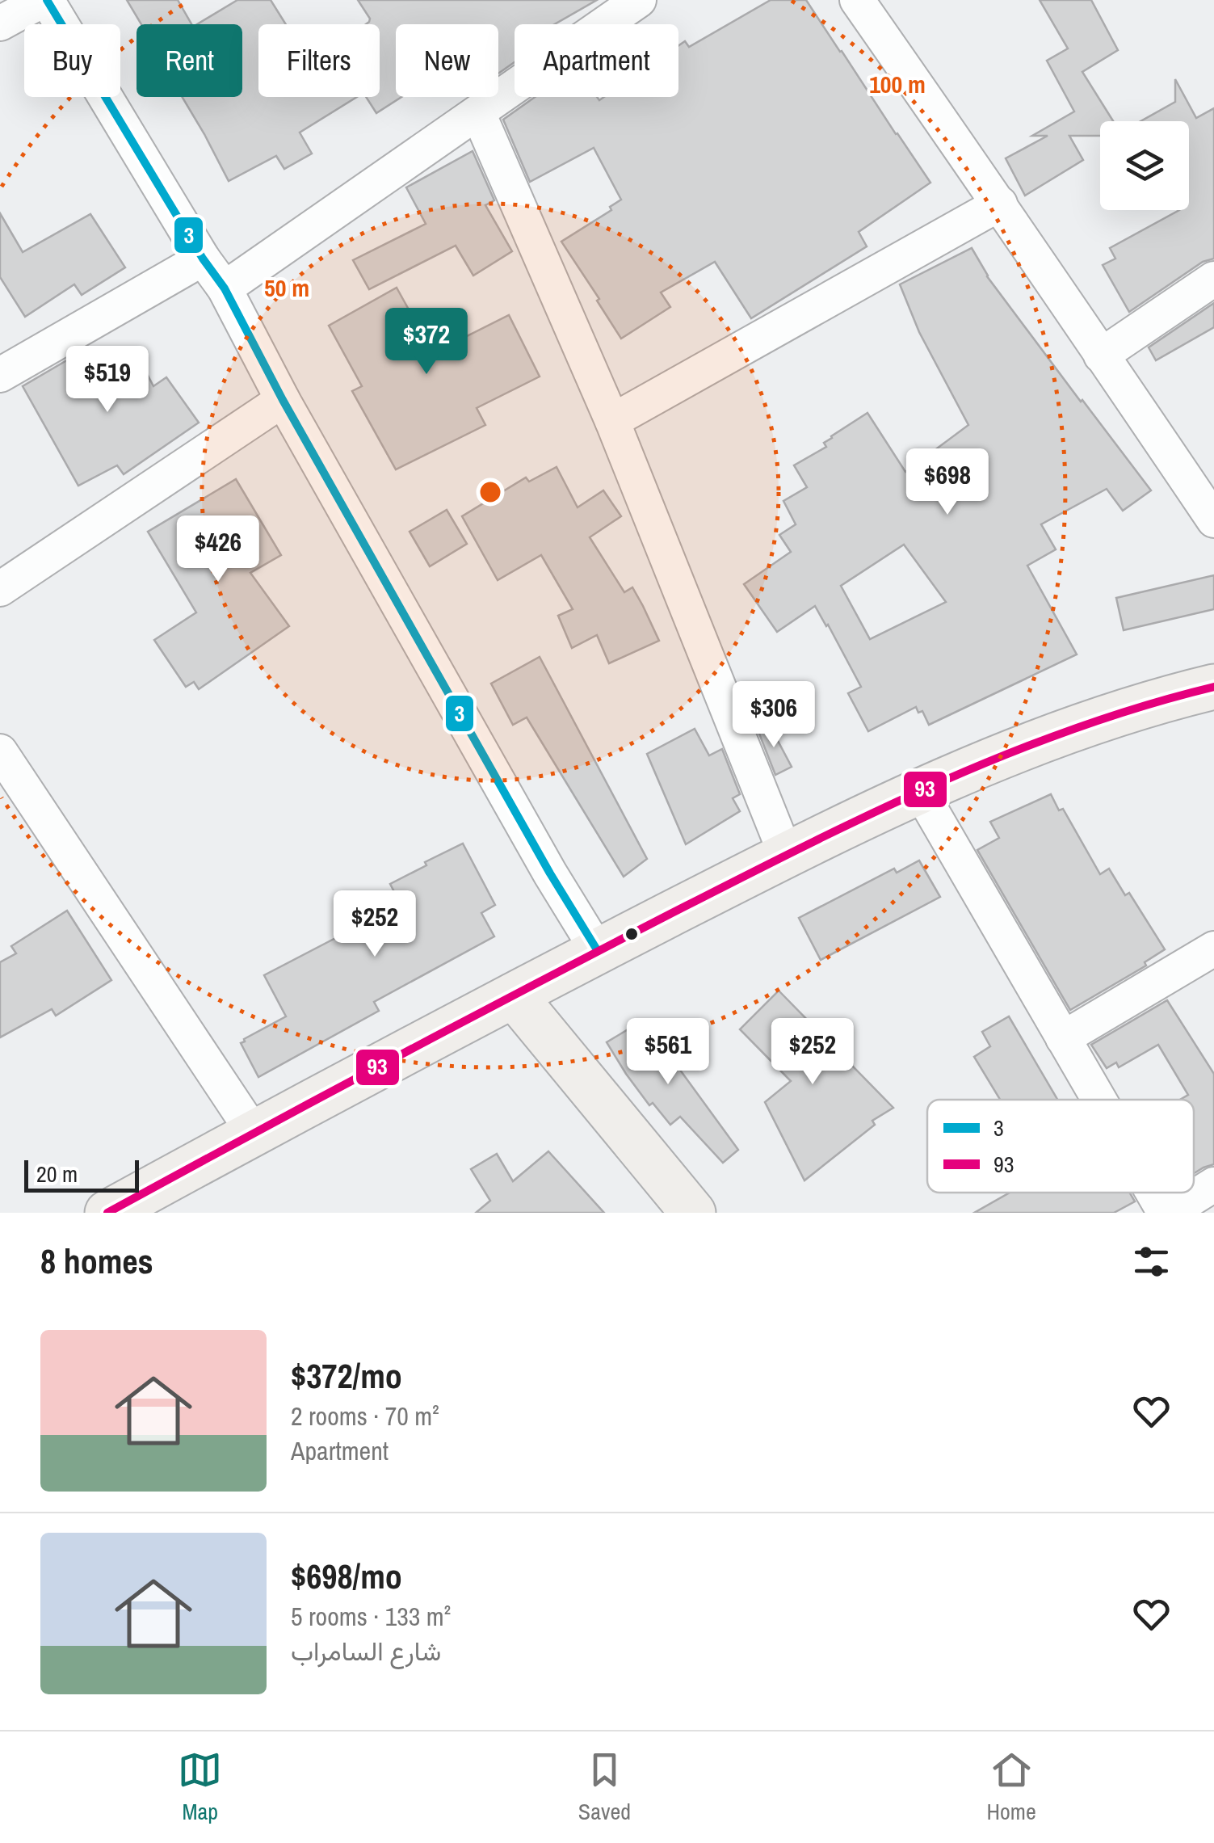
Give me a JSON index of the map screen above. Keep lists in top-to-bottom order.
{
  "lines": ["transit line 3", "transit line 93"],
  "legend": ["3", "93"],
  "scale_bar": "20 m",
  "page": {
    "chip": [
      "Buy",
      "Rent",
      "Filters",
      "New",
      "Apartment"
    ],
    "price": [
      "$372",
      "$519",
      "$698",
      "$426",
      "$306",
      "$252",
      "$561",
      "$252"
    ],
    "scale": "20 m",
    "heading": "8 homes",
    "list": [
      {
        "name": "$372/mo",
        "note": "2 rooms · 70 m² · Apartment"
      },
      {
        "name": "$698/mo",
        "note": "5 rooms · 133 m² · شارع السامراب"
      }
    ],
    "tabs": ["Map", "Saved", "Home"]
  },
  "rings": ["100 m", "50 m"]
}
